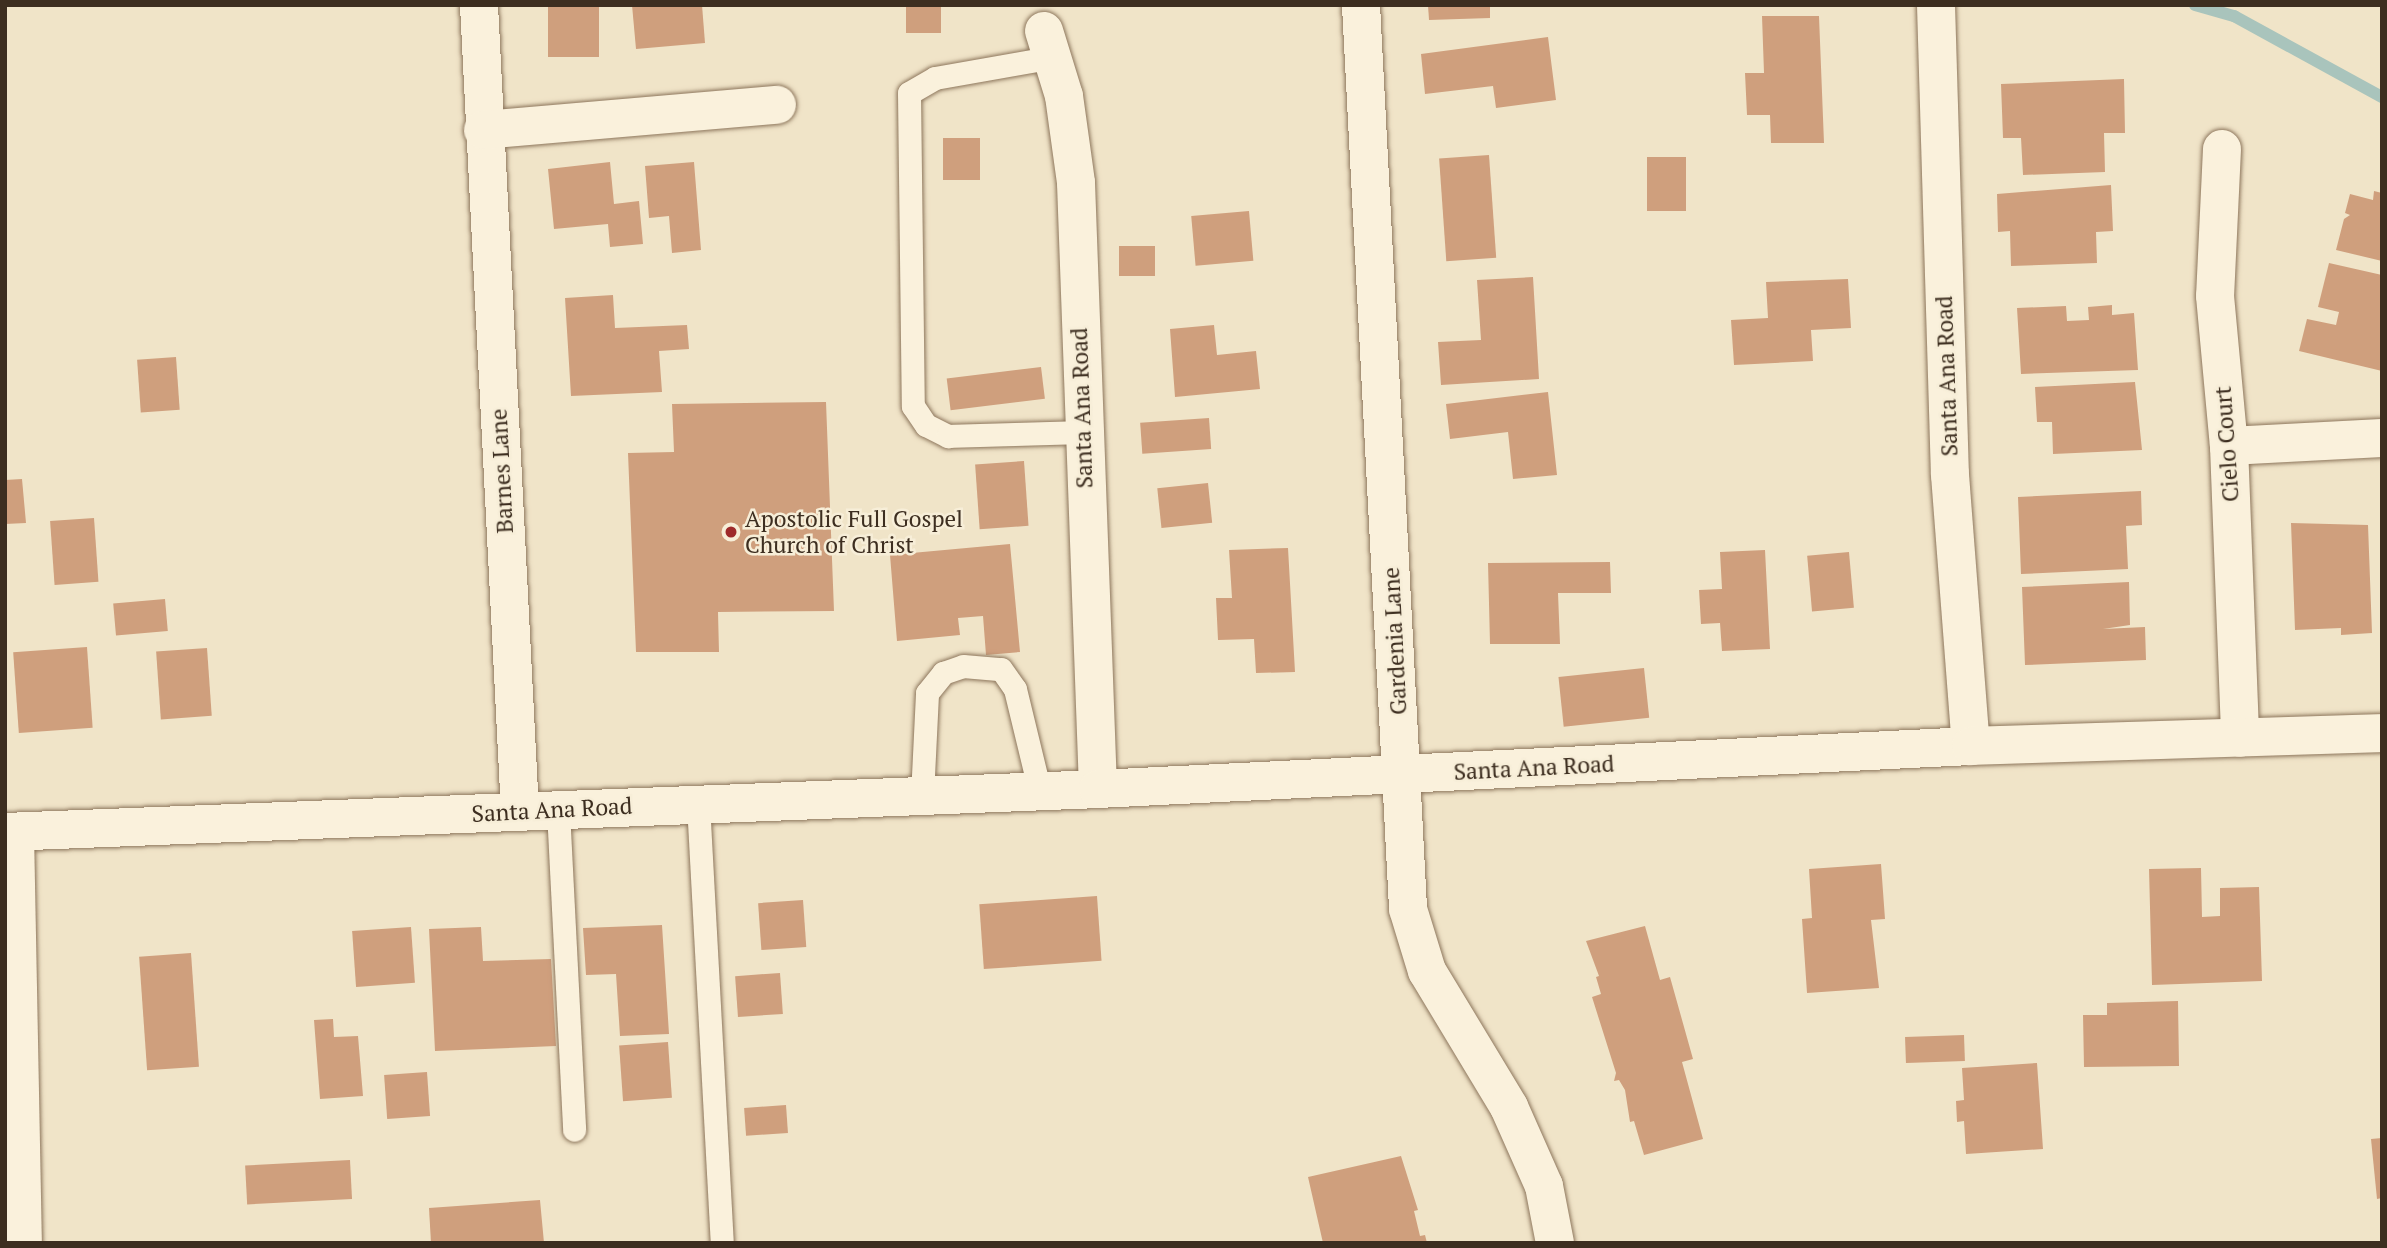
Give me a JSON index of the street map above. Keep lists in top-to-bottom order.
{
  "streets": {
    "street": [
      "Santa Ana Road",
      "Cielo Court",
      "Barnes Lane",
      "Gardenia Lane"
    ]
  },
  "crossings": [
    ["Santa Ana Road", "Cielo Court"],
    ["Santa Ana Road", "Barnes Lane"],
    ["Santa Ana Road", "Gardenia Lane"]
  ],
  "places": ["Apostolic Full Gospel Church of Christ"]
}
